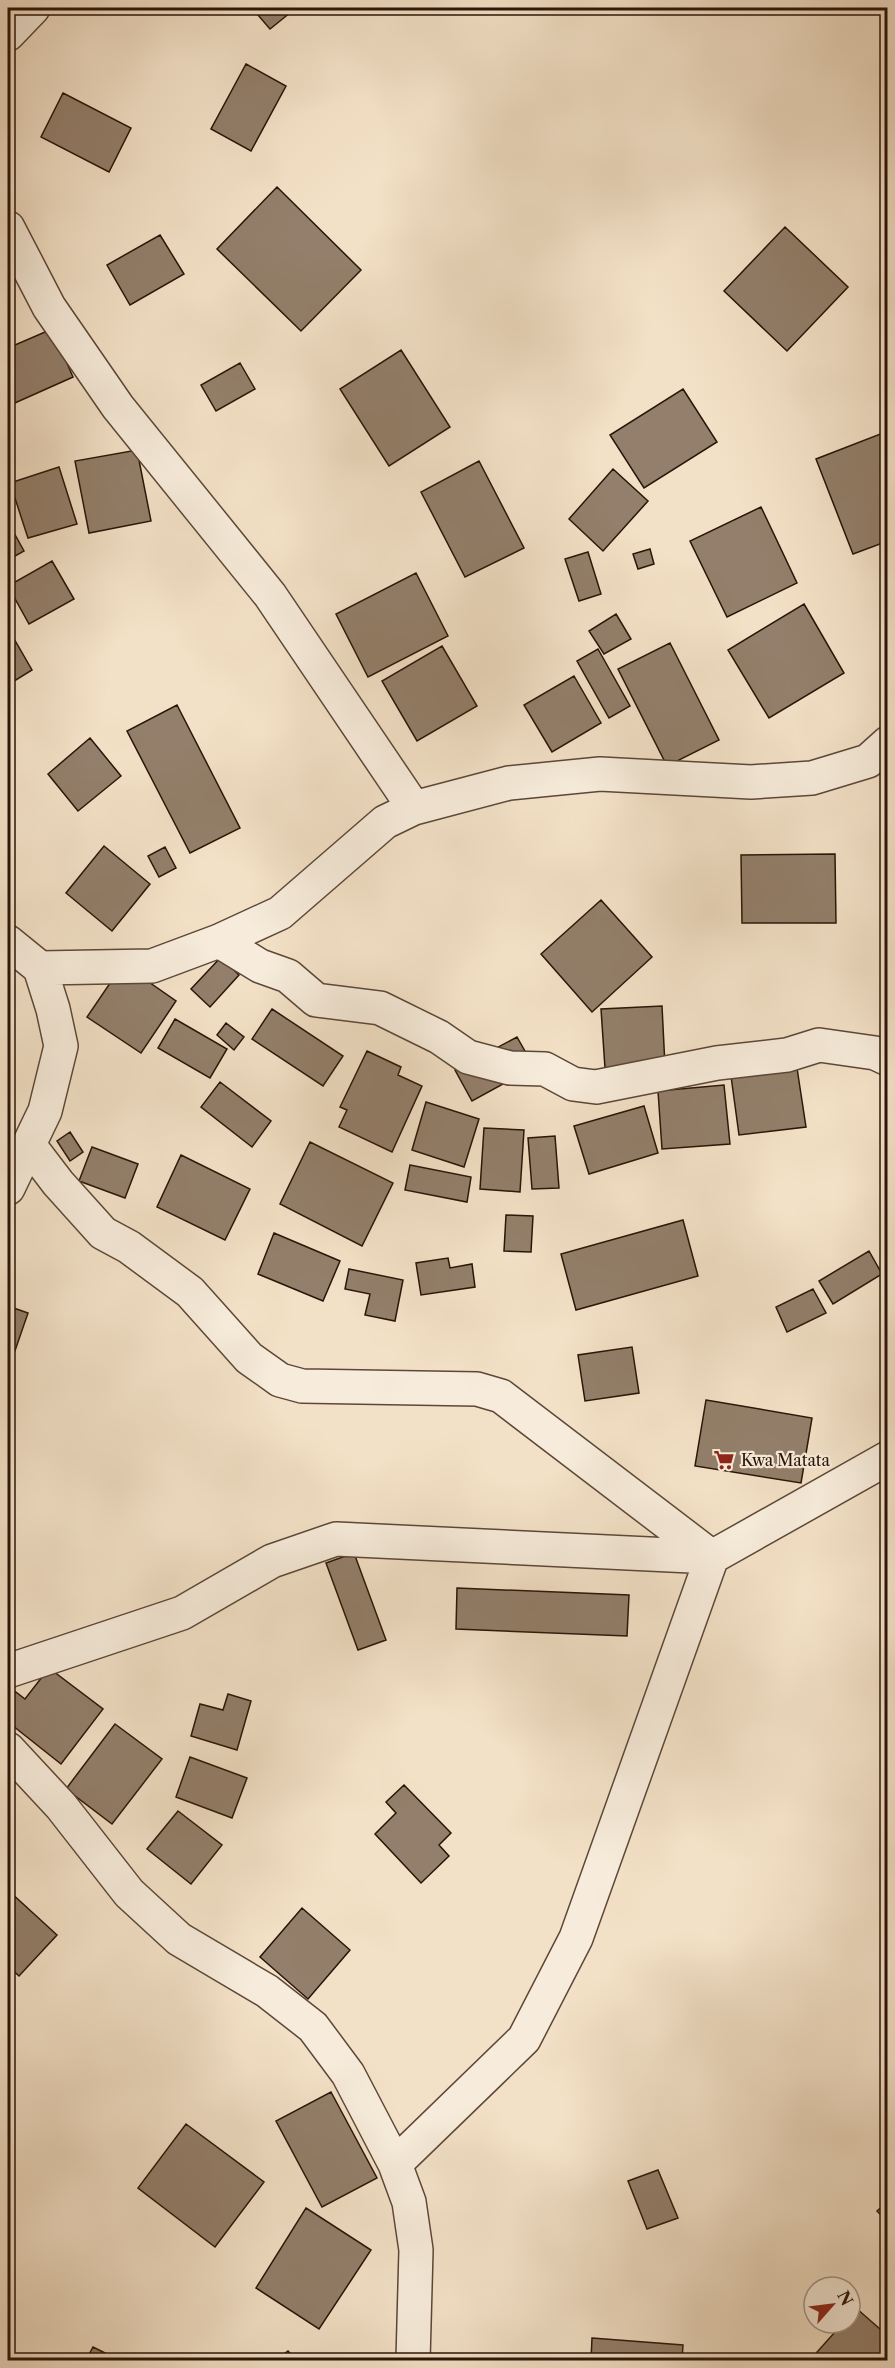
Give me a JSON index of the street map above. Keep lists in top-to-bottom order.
{
  "places": {
    "supermarket": ["Kwa Matata"]
  },
  "north": "top right"
}
